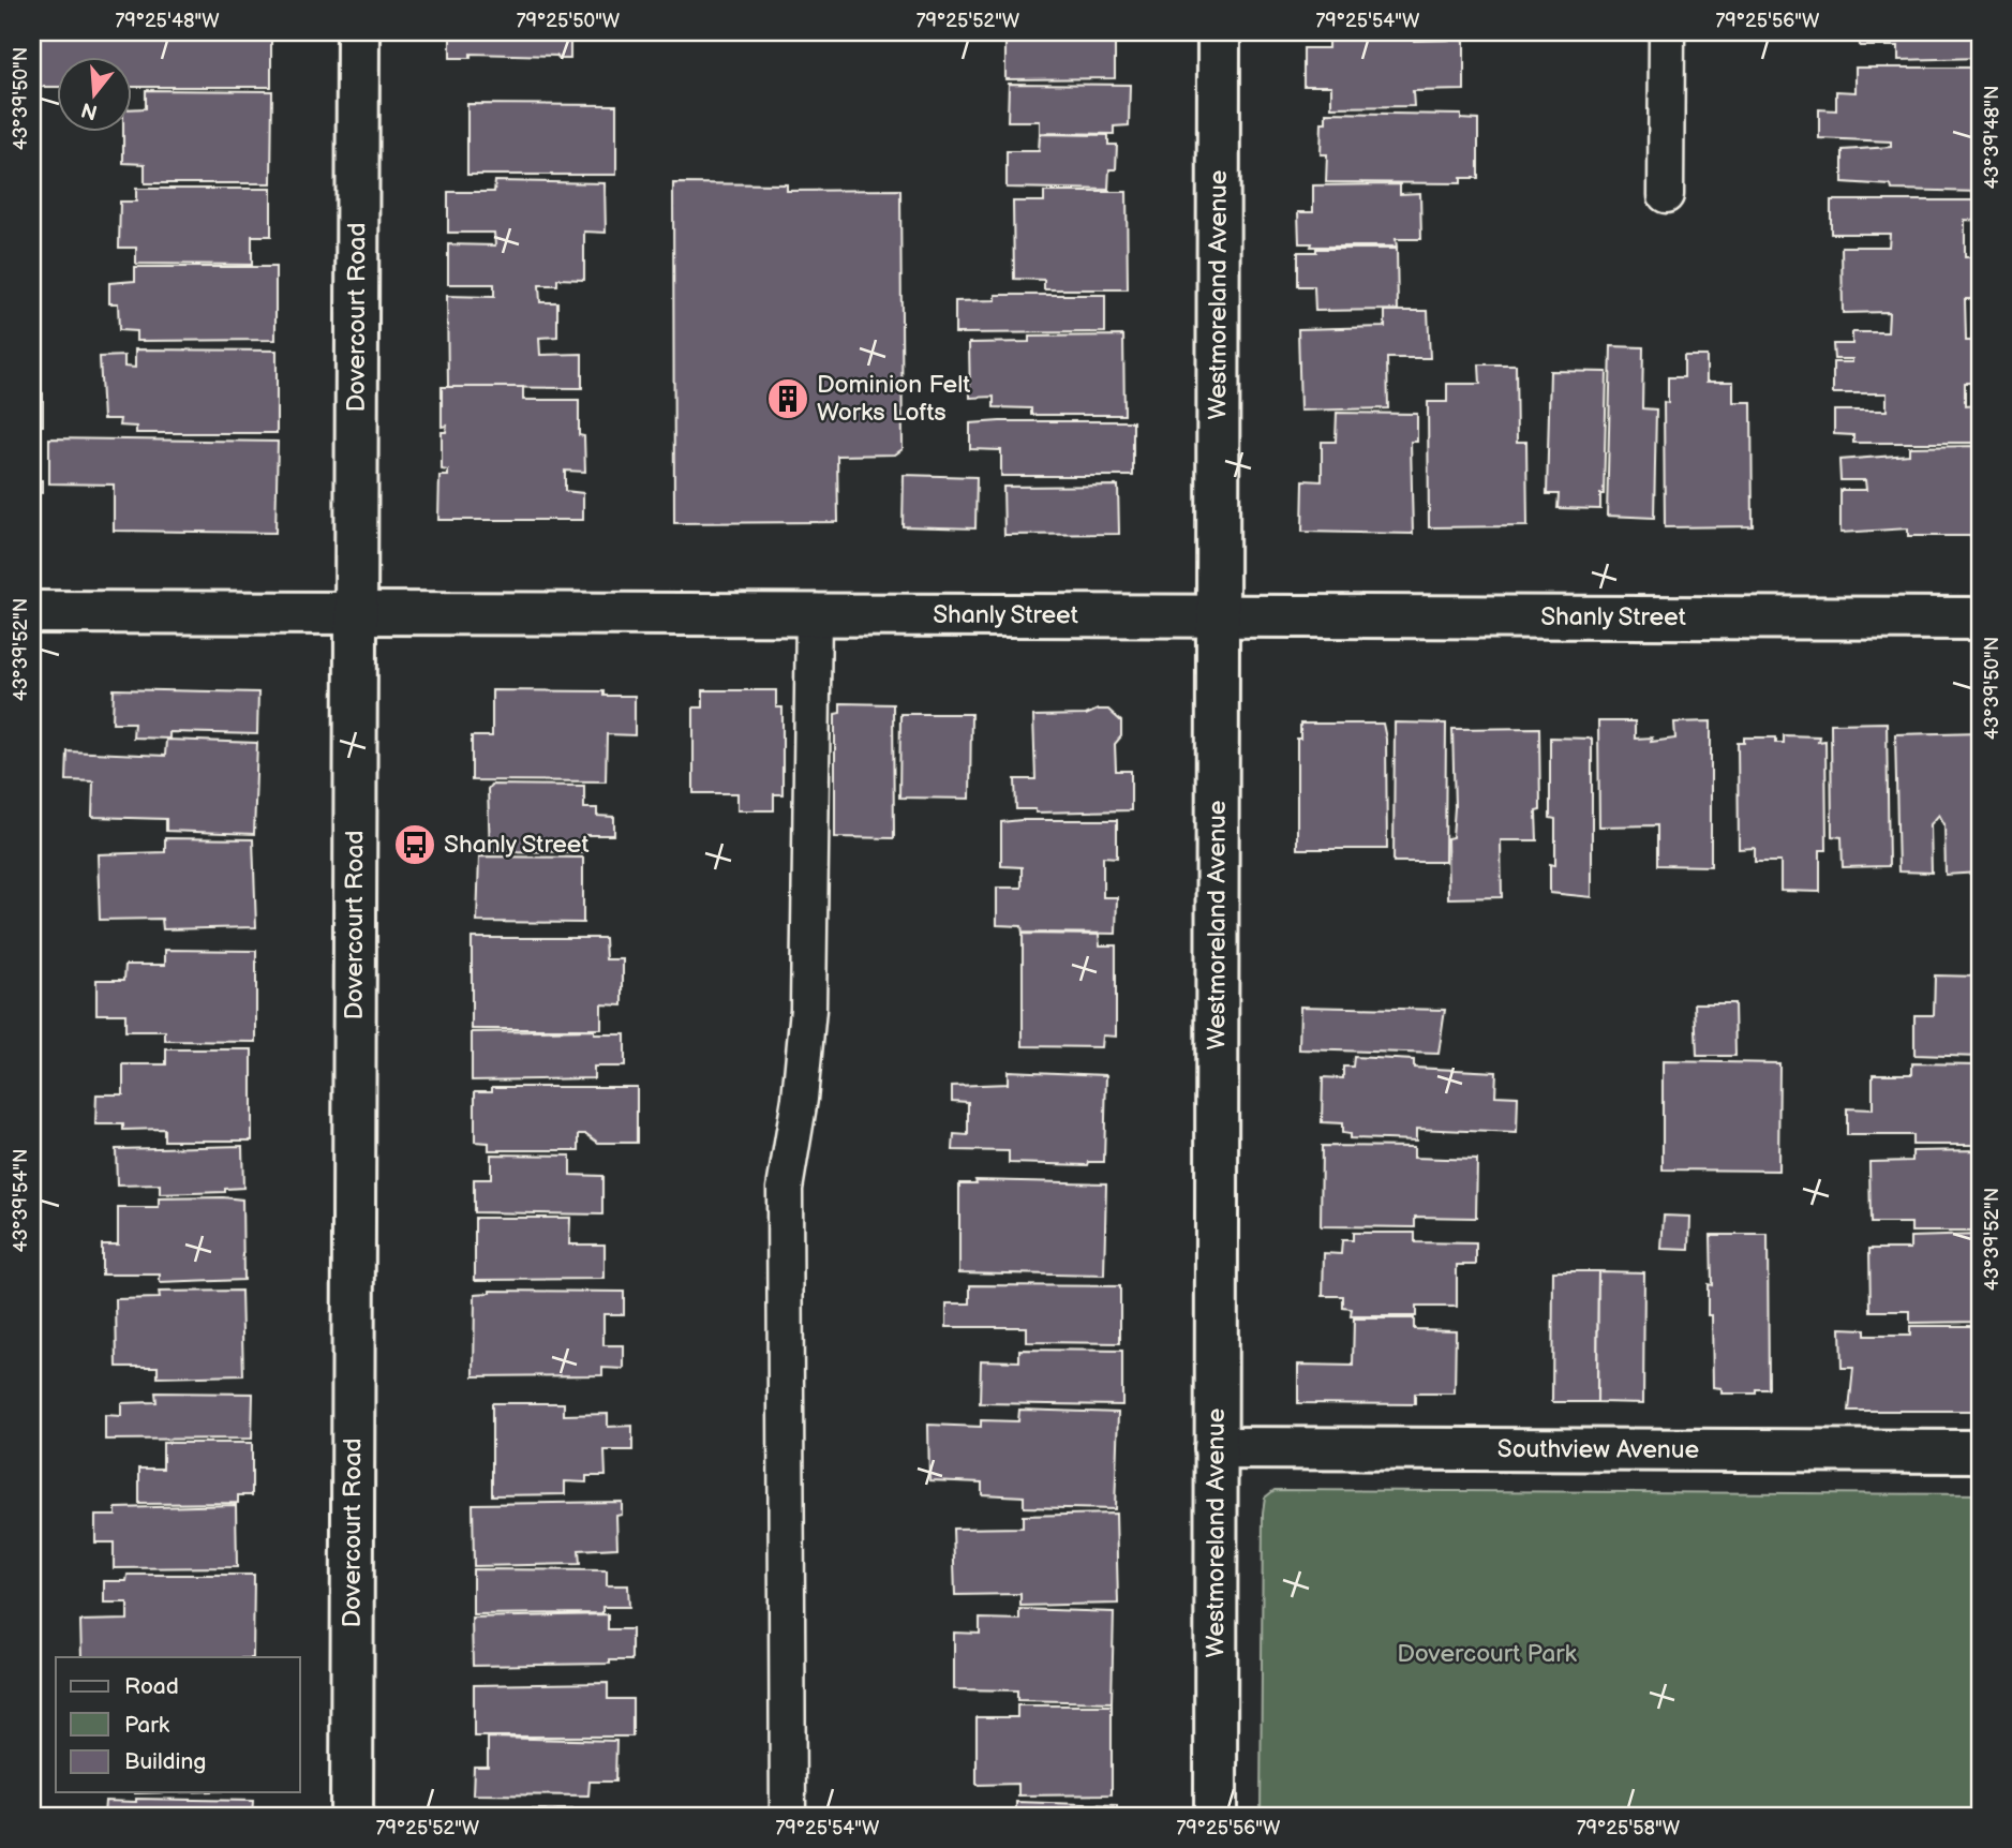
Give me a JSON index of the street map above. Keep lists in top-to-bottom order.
{
  "streets": {
    "street": [
      "Westmoreland Avenue",
      "Dovercourt Road",
      "Shanly Street",
      "Southview Avenue"
    ]
  },
  "crossings": [
    ["Westmoreland Avenue", "Shanly Street"],
    ["Westmoreland Avenue", "Southview Avenue"],
    ["Dovercourt Road", "Shanly Street"]
  ],
  "parks": ["Dovercourt Park"],
  "places": {
    "building": ["Dominion Felt Works Lofts"],
    "bus stop": ["Shanly Street"]
  },
  "legend": ["Road", "Park", "Building"],
  "north": "bottom",
  "coordinates": [
    "79°25'48\"W",
    "79°25'50\"W",
    "79°25'52\"W",
    "79°25'54\"W",
    "79°25'56\"W",
    "43°39'50\"N",
    "43°39'48\"N",
    "43°39'52\"N",
    "43°39'54\"N",
    "79°25'58\"W"
  ]
}
